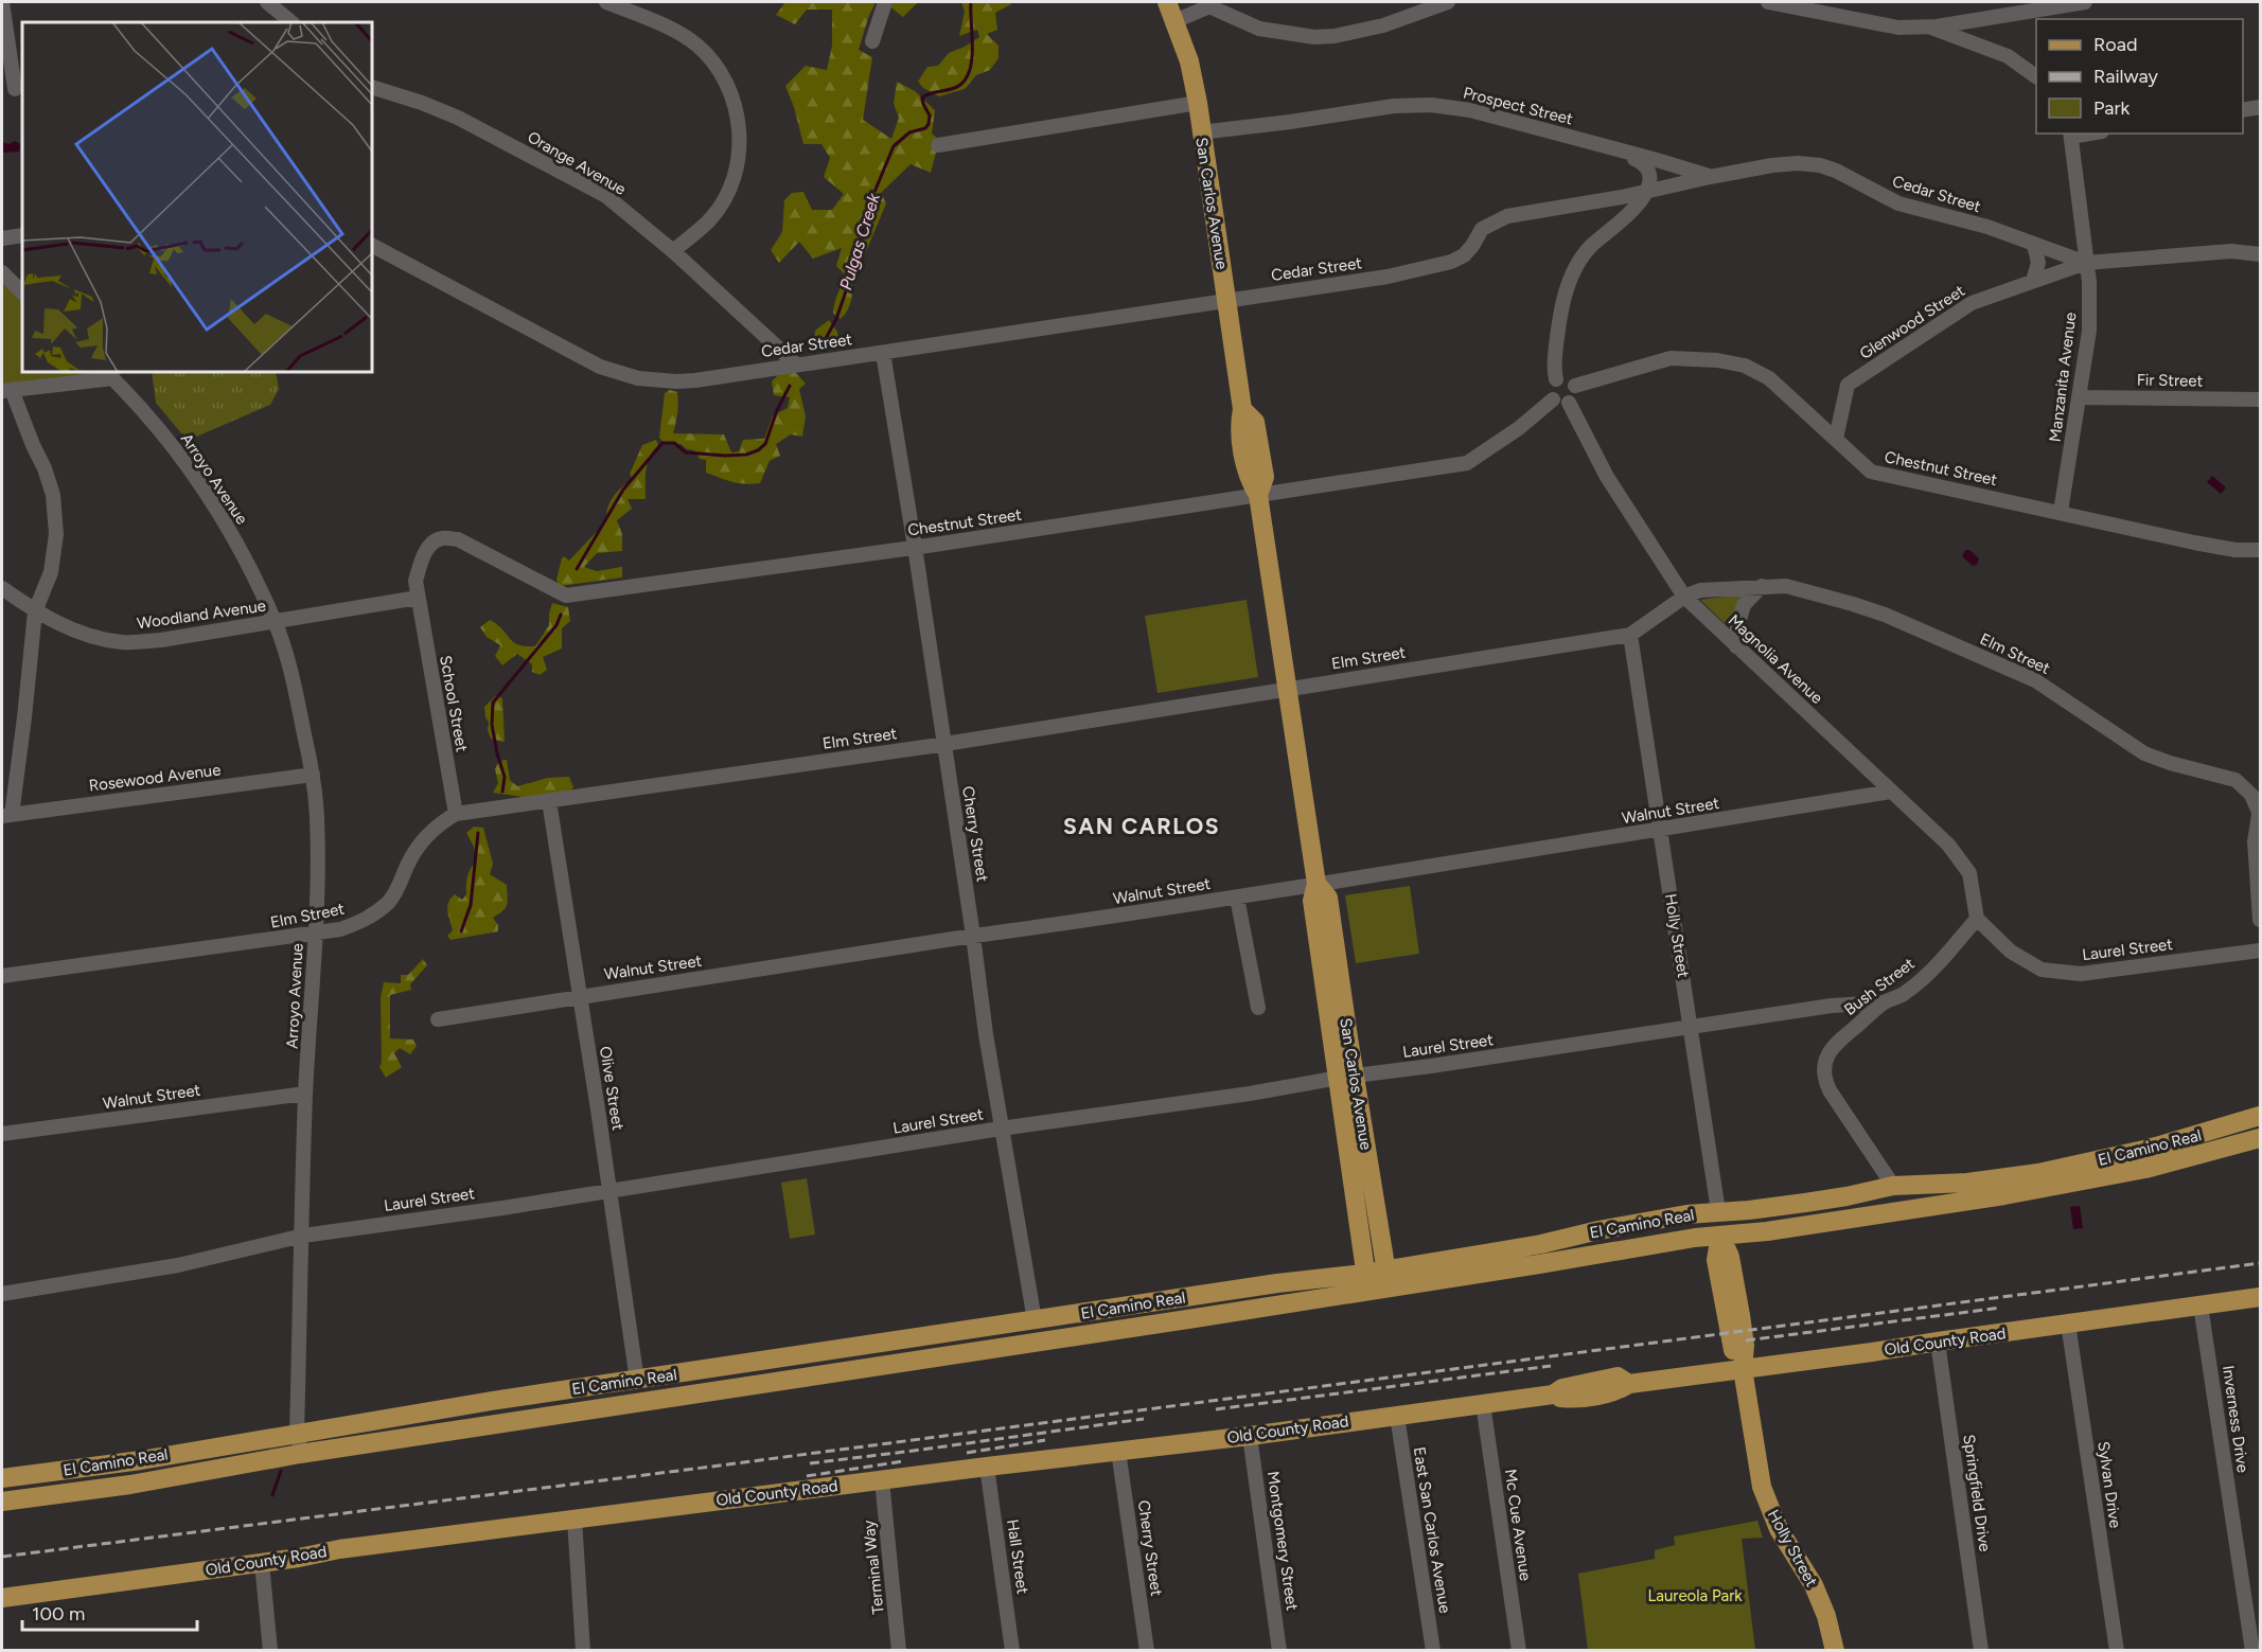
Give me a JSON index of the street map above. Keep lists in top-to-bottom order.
{
  "streets": {
    "main road": [
      "San Carlos Avenue",
      "Holly Street",
      "El Camino Real",
      "Old County Road"
    ],
    "street": [
      "Prospect Street",
      "Orange Avenue",
      "Cedar Street",
      "Glenwood Street",
      "Manzanita Avenue",
      "Fir Street",
      "Chestnut Street",
      "Arroyo Avenue",
      "Woodland Avenue",
      "Elm Street",
      "Magnolia Avenue",
      "School Street",
      "Rosewood Avenue",
      "Walnut Street",
      "Cherry Street",
      "Laurel Street",
      "Bush Street",
      "Olive Street",
      "Inverness Drive",
      "Sylvan Drive",
      "Springfield Drive",
      "Mc Cue Avenue",
      "East San Carlos Avenue",
      "Montgomery Street",
      "Hall Street",
      "Terminal Way"
    ]
  },
  "crossings": [
    ["Prospect Street", "Cedar Street"],
    ["Prospect Street", "San Carlos Avenue"],
    ["Orange Avenue", "Cedar Street"],
    ["Cedar Street", "San Carlos Avenue"],
    ["Cedar Street", "Glenwood Street"],
    ["Cedar Street", "Manzanita Avenue"],
    ["Cedar Street", "Cherry Street"],
    ["San Carlos Avenue", "Chestnut Street"],
    ["San Carlos Avenue", "Elm Street"],
    ["San Carlos Avenue", "Walnut Street"],
    ["San Carlos Avenue", "Laurel Street"],
    ["San Carlos Avenue", "El Camino Real"],
    ["Glenwood Street", "Manzanita Avenue"],
    ["Glenwood Street", "Chestnut Street"],
    ["Manzanita Avenue", "Fir Street"],
    ["Manzanita Avenue", "Chestnut Street"],
    ["Chestnut Street", "Woodland Avenue"],
    ["Chestnut Street", "Magnolia Avenue"],
    ["Chestnut Street", "School Street"],
    ["Chestnut Street", "Cherry Street"],
    ["Arroyo Avenue", "Woodland Avenue"],
    ["Arroyo Avenue", "Elm Street"],
    ["Arroyo Avenue", "Rosewood Avenue"],
    ["Arroyo Avenue", "Walnut Street"],
    ["Arroyo Avenue", "Laurel Street"],
    ["Arroyo Avenue", "El Camino Real"],
    ["Woodland Avenue", "School Street"],
    ["Elm Street", "Magnolia Avenue"],
    ["Elm Street", "School Street"],
    ["Elm Street", "Cherry Street"],
    ["Elm Street", "Holly Street"],
    ["Elm Street", "Olive Street"],
    ["Magnolia Avenue", "Walnut Street"],
    ["Magnolia Avenue", "Laurel Street"],
    ["Magnolia Avenue", "Bush Street"],
    ["Walnut Street", "Cherry Street"],
    ["Walnut Street", "Holly Street"],
    ["Walnut Street", "Olive Street"],
    ["Cherry Street", "Laurel Street"],
    ["Cherry Street", "El Camino Real"],
    ["Cherry Street", "Old County Road"],
    ["Holly Street", "Laurel Street"],
    ["Holly Street", "El Camino Real"],
    ["Holly Street", "Old County Road"],
    ["Laurel Street", "Bush Street"],
    ["Laurel Street", "Olive Street"],
    ["Bush Street", "El Camino Real"],
    ["Olive Street", "El Camino Real"],
    ["Old County Road", "Inverness Drive"],
    ["Old County Road", "Sylvan Drive"],
    ["Old County Road", "Springfield Drive"],
    ["Old County Road", "Mc Cue Avenue"],
    ["Old County Road", "East San Carlos Avenue"],
    ["Old County Road", "Montgomery Street"],
    ["Old County Road", "Hall Street"],
    ["Old County Road", "Terminal Way"]
  ],
  "districts": ["SAN CARLOS"],
  "water": ["Pulgas Creek"],
  "parks": ["Laureola Park"],
  "legend": ["Road", "Railway", "Park"],
  "scale_bar": "100 m"
}
